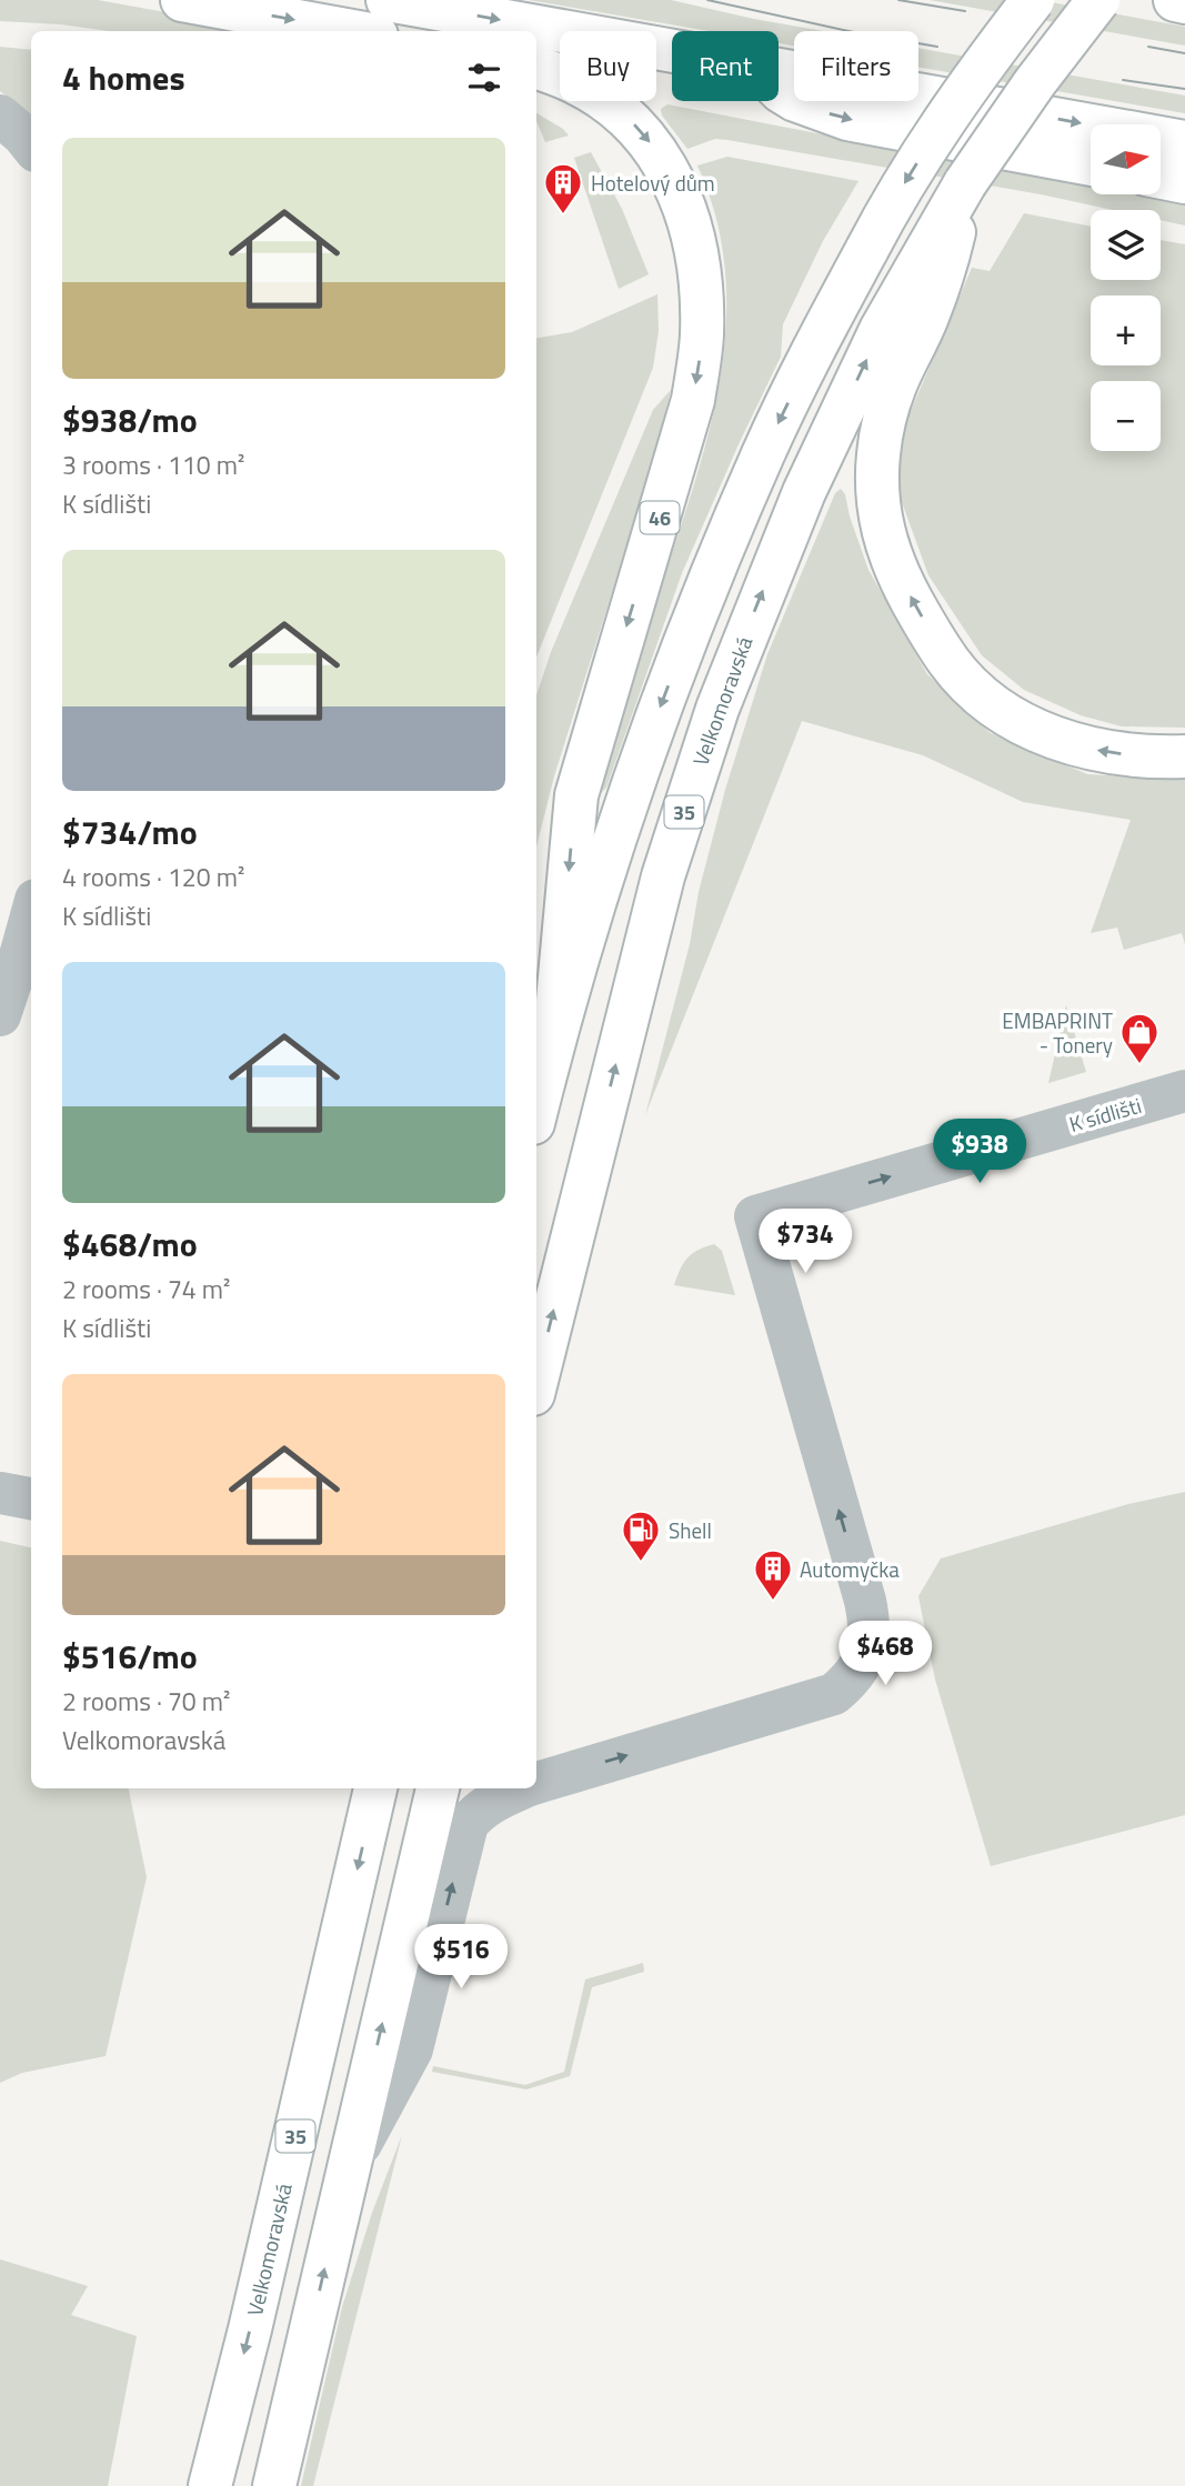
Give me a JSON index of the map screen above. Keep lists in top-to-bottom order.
{
  "streets": {
    "main road": ["46", "Velkomoravská", "35"],
    "street": ["K sídlišti"]
  },
  "places": {
    "building": ["Hotelový dům", "Automyčka"],
    "shop": ["EMBAPRINT - Tonery"],
    "fuel station": ["Shell"]
  },
  "north": "right",
  "page": {
    "chip": ["Buy", "Rent", "Filters"],
    "heading": "4 homes",
    "map_buttons": ["+", "−"],
    "list": [
      {
        "name": "$938/mo",
        "note": "3 rooms · 110 m² · K sídlišti"
      },
      {
        "name": "$734/mo",
        "note": "4 rooms · 120 m² · K sídlišti"
      },
      {
        "name": "$468/mo",
        "note": "2 rooms · 74 m² · K sídlišti"
      },
      {
        "name": "$516/mo",
        "note": "2 rooms · 70 m² · Velkomoravská"
      }
    ],
    "price": [
      "$938",
      "$734",
      "$468",
      "$516"
    ]
  }
}
